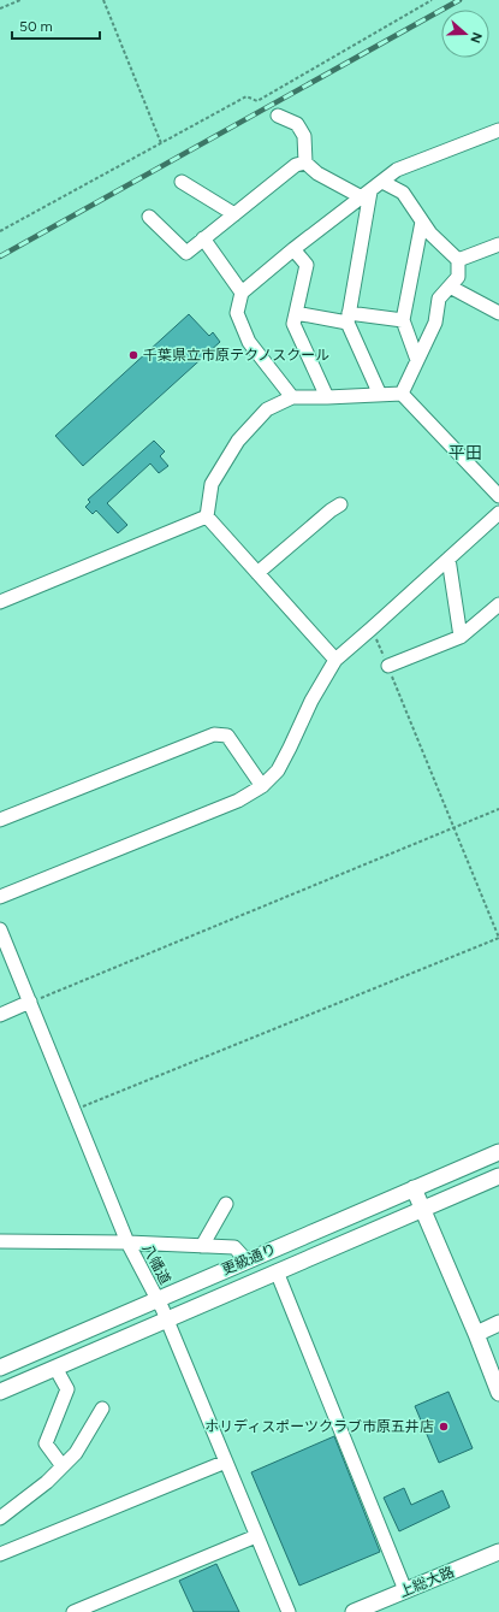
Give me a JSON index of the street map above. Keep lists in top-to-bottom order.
{
  "streets": {
    "street": ["更級通り", "八幡道", "上総大路"]
  },
  "crossings": [
    ["更級通り", "八幡道"]
  ],
  "districts": ["平田"],
  "places": ["千葉県立市原テクノスクール", "ホリディスポーツクラブ市原五井店"],
  "scale_bar": "50 m",
  "north": "right"
}
